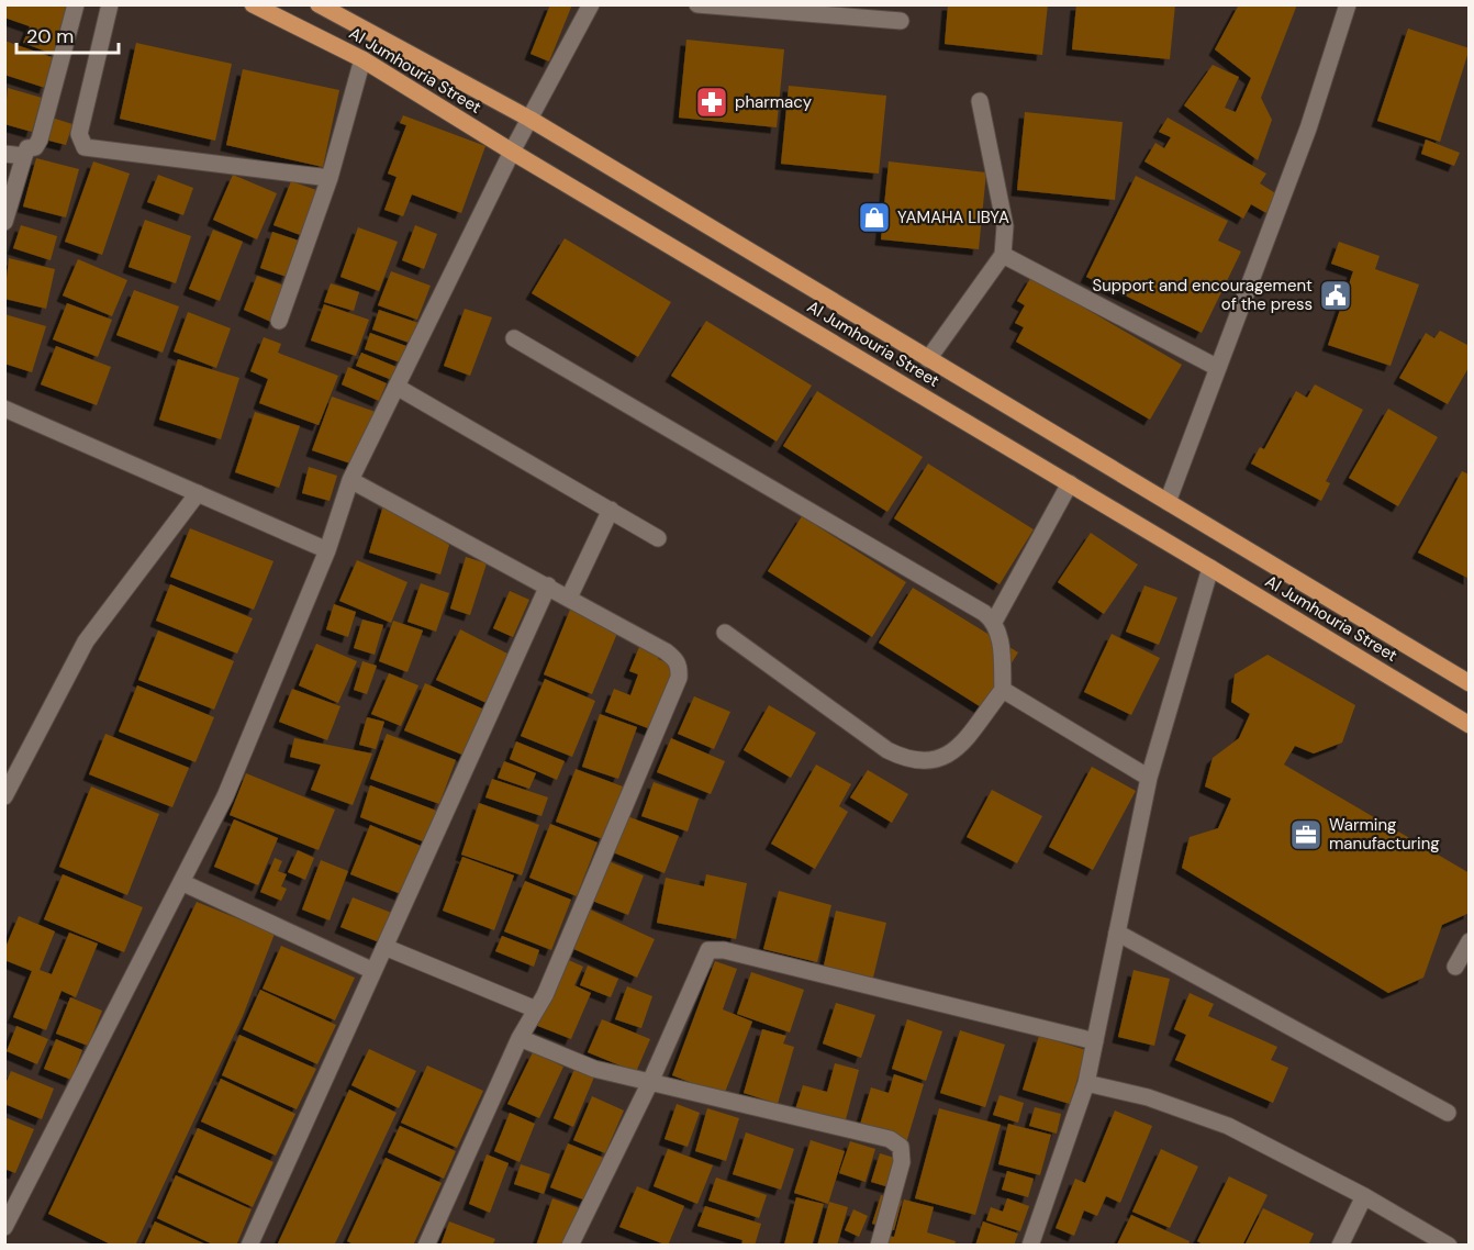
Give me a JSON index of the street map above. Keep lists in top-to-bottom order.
{
  "streets": {
    "main road": ["Al Jumhouria Street"]
  },
  "places": {
    "pharmacy": ["pharmacy"],
    "shop": ["YAMAHA LIBYA"],
    "public building": ["Support and encouragement of the press"],
    "office": ["Warming manufacturing"]
  },
  "scale_bar": "20 m"
}
